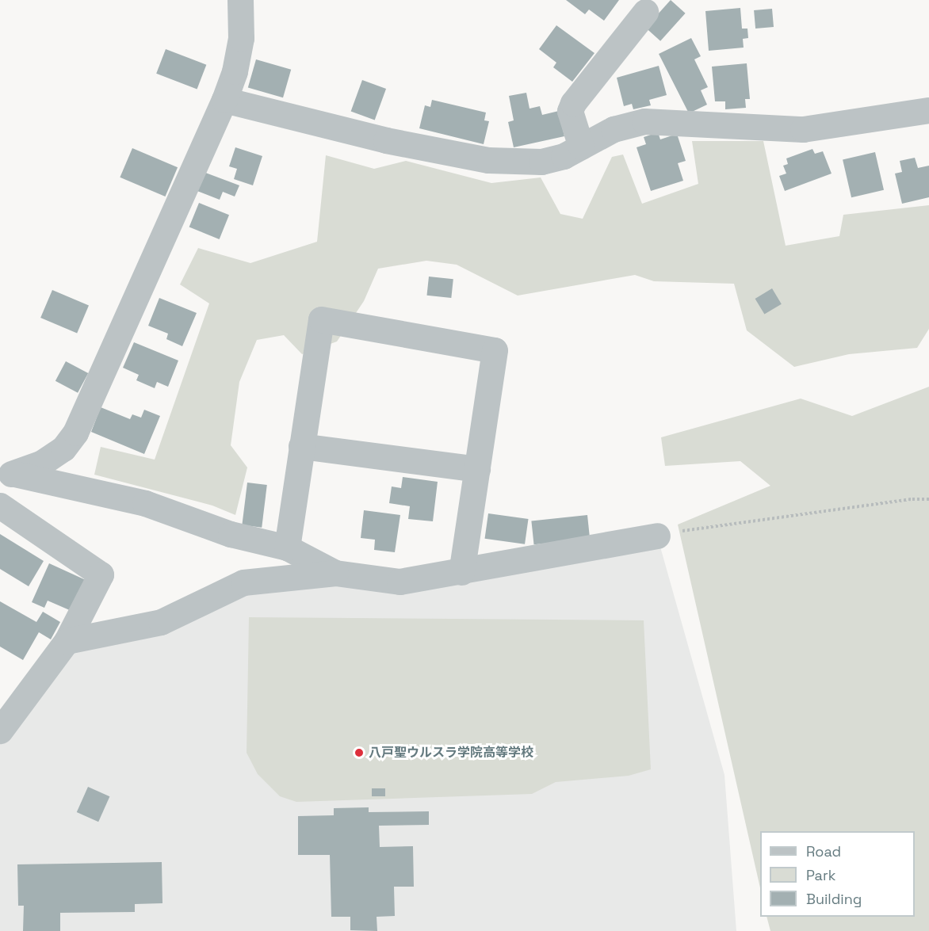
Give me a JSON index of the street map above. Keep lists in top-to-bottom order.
{
  "places": ["八戸聖ウルスラ学院高等学校"],
  "legend": ["Road", "Park", "Building"]
}
